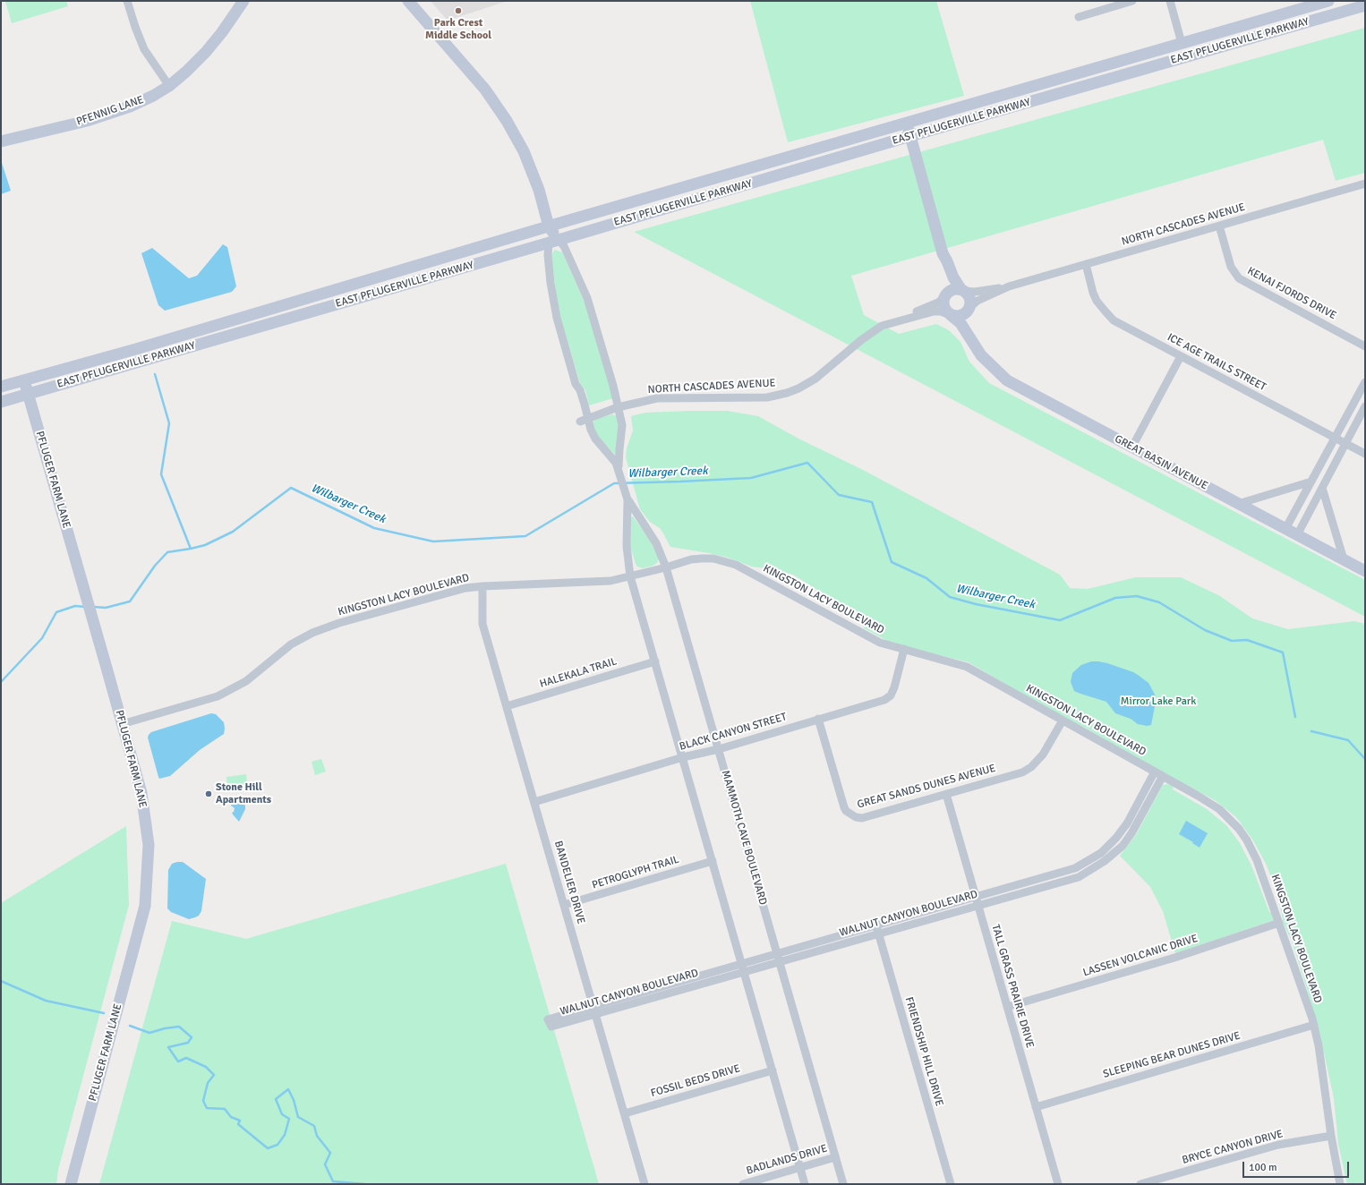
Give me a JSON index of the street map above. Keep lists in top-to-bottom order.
{
  "streets": {
    "main road": [
      "EAST PFLUGERVILLE PARKWAY",
      "PFENNIG LANE",
      "GREAT BASIN AVENUE",
      "PFLUGER FARM LANE",
      "MAMMOTH CAVE BOULEVARD"
    ],
    "street": [
      "NORTH CASCADES AVENUE",
      "KENAI FJORDS DRIVE",
      "ICE AGE TRAILS STREET",
      "KINGSTON LACY BOULEVARD",
      "HALEKALA TRAIL",
      "BLACK CANYON STREET",
      "GREAT SANDS DUNES AVENUE",
      "PETROGLYPH TRAIL",
      "BANDELIER DRIVE",
      "WALNUT CANYON BOULEVARD",
      "LASSEN VOLCANIC DRIVE",
      "TALL GRASS PRAIRIE DRIVE",
      "FRIENDSHIP HILL DRIVE",
      "SLEEPING BEAR DUNES DRIVE",
      "FOSSIL BEDS DRIVE",
      "BRYCE CANYON DRIVE",
      "BADLANDS DRIVE"
    ]
  },
  "crossings": [
    ["EAST PFLUGERVILLE PARKWAY", "PFLUGER FARM LANE"],
    ["EAST PFLUGERVILLE PARKWAY", "MAMMOTH CAVE BOULEVARD"],
    ["NORTH CASCADES AVENUE", "KENAI FJORDS DRIVE"],
    ["NORTH CASCADES AVENUE", "ICE AGE TRAILS STREET"],
    ["NORTH CASCADES AVENUE", "GREAT BASIN AVENUE"],
    ["NORTH CASCADES AVENUE", "MAMMOTH CAVE BOULEVARD"],
    ["PFLUGER FARM LANE", "KINGSTON LACY BOULEVARD"],
    ["KINGSTON LACY BOULEVARD", "BLACK CANYON STREET"],
    ["KINGSTON LACY BOULEVARD", "GREAT SANDS DUNES AVENUE"],
    ["KINGSTON LACY BOULEVARD", "MAMMOTH CAVE BOULEVARD"],
    ["KINGSTON LACY BOULEVARD", "BANDELIER DRIVE"],
    ["KINGSTON LACY BOULEVARD", "WALNUT CANYON BOULEVARD"],
    ["KINGSTON LACY BOULEVARD", "LASSEN VOLCANIC DRIVE"],
    ["KINGSTON LACY BOULEVARD", "SLEEPING BEAR DUNES DRIVE"],
    ["KINGSTON LACY BOULEVARD", "BRYCE CANYON DRIVE"],
    ["HALEKALA TRAIL", "MAMMOTH CAVE BOULEVARD"],
    ["HALEKALA TRAIL", "BANDELIER DRIVE"],
    ["BLACK CANYON STREET", "GREAT SANDS DUNES AVENUE"],
    ["BLACK CANYON STREET", "MAMMOTH CAVE BOULEVARD"],
    ["BLACK CANYON STREET", "BANDELIER DRIVE"],
    ["GREAT SANDS DUNES AVENUE", "TALL GRASS PRAIRIE DRIVE"],
    ["MAMMOTH CAVE BOULEVARD", "PETROGLYPH TRAIL"],
    ["MAMMOTH CAVE BOULEVARD", "WALNUT CANYON BOULEVARD"],
    ["MAMMOTH CAVE BOULEVARD", "FOSSIL BEDS DRIVE"],
    ["MAMMOTH CAVE BOULEVARD", "BADLANDS DRIVE"],
    ["PETROGLYPH TRAIL", "BANDELIER DRIVE"],
    ["BANDELIER DRIVE", "WALNUT CANYON BOULEVARD"],
    ["BANDELIER DRIVE", "FOSSIL BEDS DRIVE"],
    ["WALNUT CANYON BOULEVARD", "TALL GRASS PRAIRIE DRIVE"],
    ["WALNUT CANYON BOULEVARD", "FRIENDSHIP HILL DRIVE"],
    ["LASSEN VOLCANIC DRIVE", "TALL GRASS PRAIRIE DRIVE"],
    ["TALL GRASS PRAIRIE DRIVE", "SLEEPING BEAR DUNES DRIVE"]
  ],
  "water": ["Wilbarger Creek"],
  "parks": ["Mirror Lake Park"],
  "places": ["Park Crest Middle School", "Stone Hill Apartments"],
  "scale_bar": "100 m"
}
